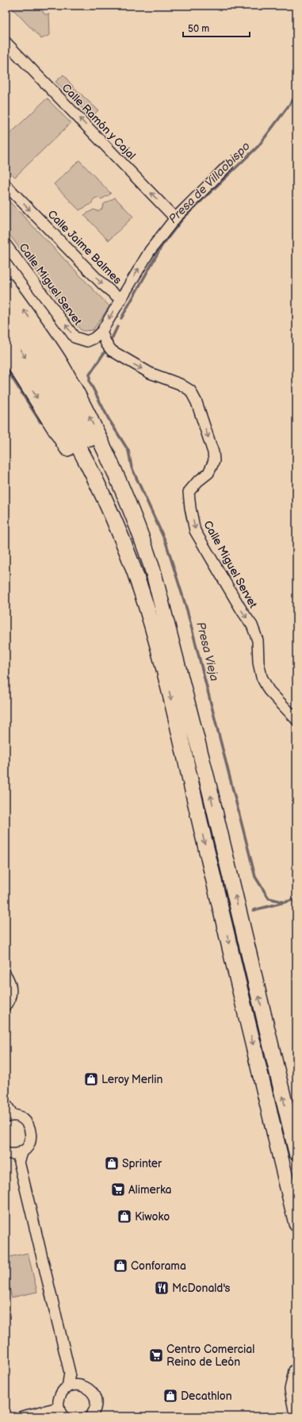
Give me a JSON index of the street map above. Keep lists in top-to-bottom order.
{
  "streets": {
    "street": ["Calle Ramón y Cajal", "Calle Jaime Balmes", "Calle Miguel Servet"]
  },
  "crossings": [
    ["Calle Ramón y Cajal", "Calle Jaime Balmes"]
  ],
  "one_way": ["Calle Ramón y Cajal"],
  "water": ["Presa de Villaobispo", "Presa Vieja"],
  "places": {
    "shop": [
      "Leroy Merlin",
      "Sprinter",
      "Kiwoko",
      "Conforama",
      "Decathlon"
    ],
    "supermarket": ["Alimerka", "Centro Comercial Reino de León"],
    "restaurant": ["McDonald's"]
  },
  "scale_bar": "50 m"
}
